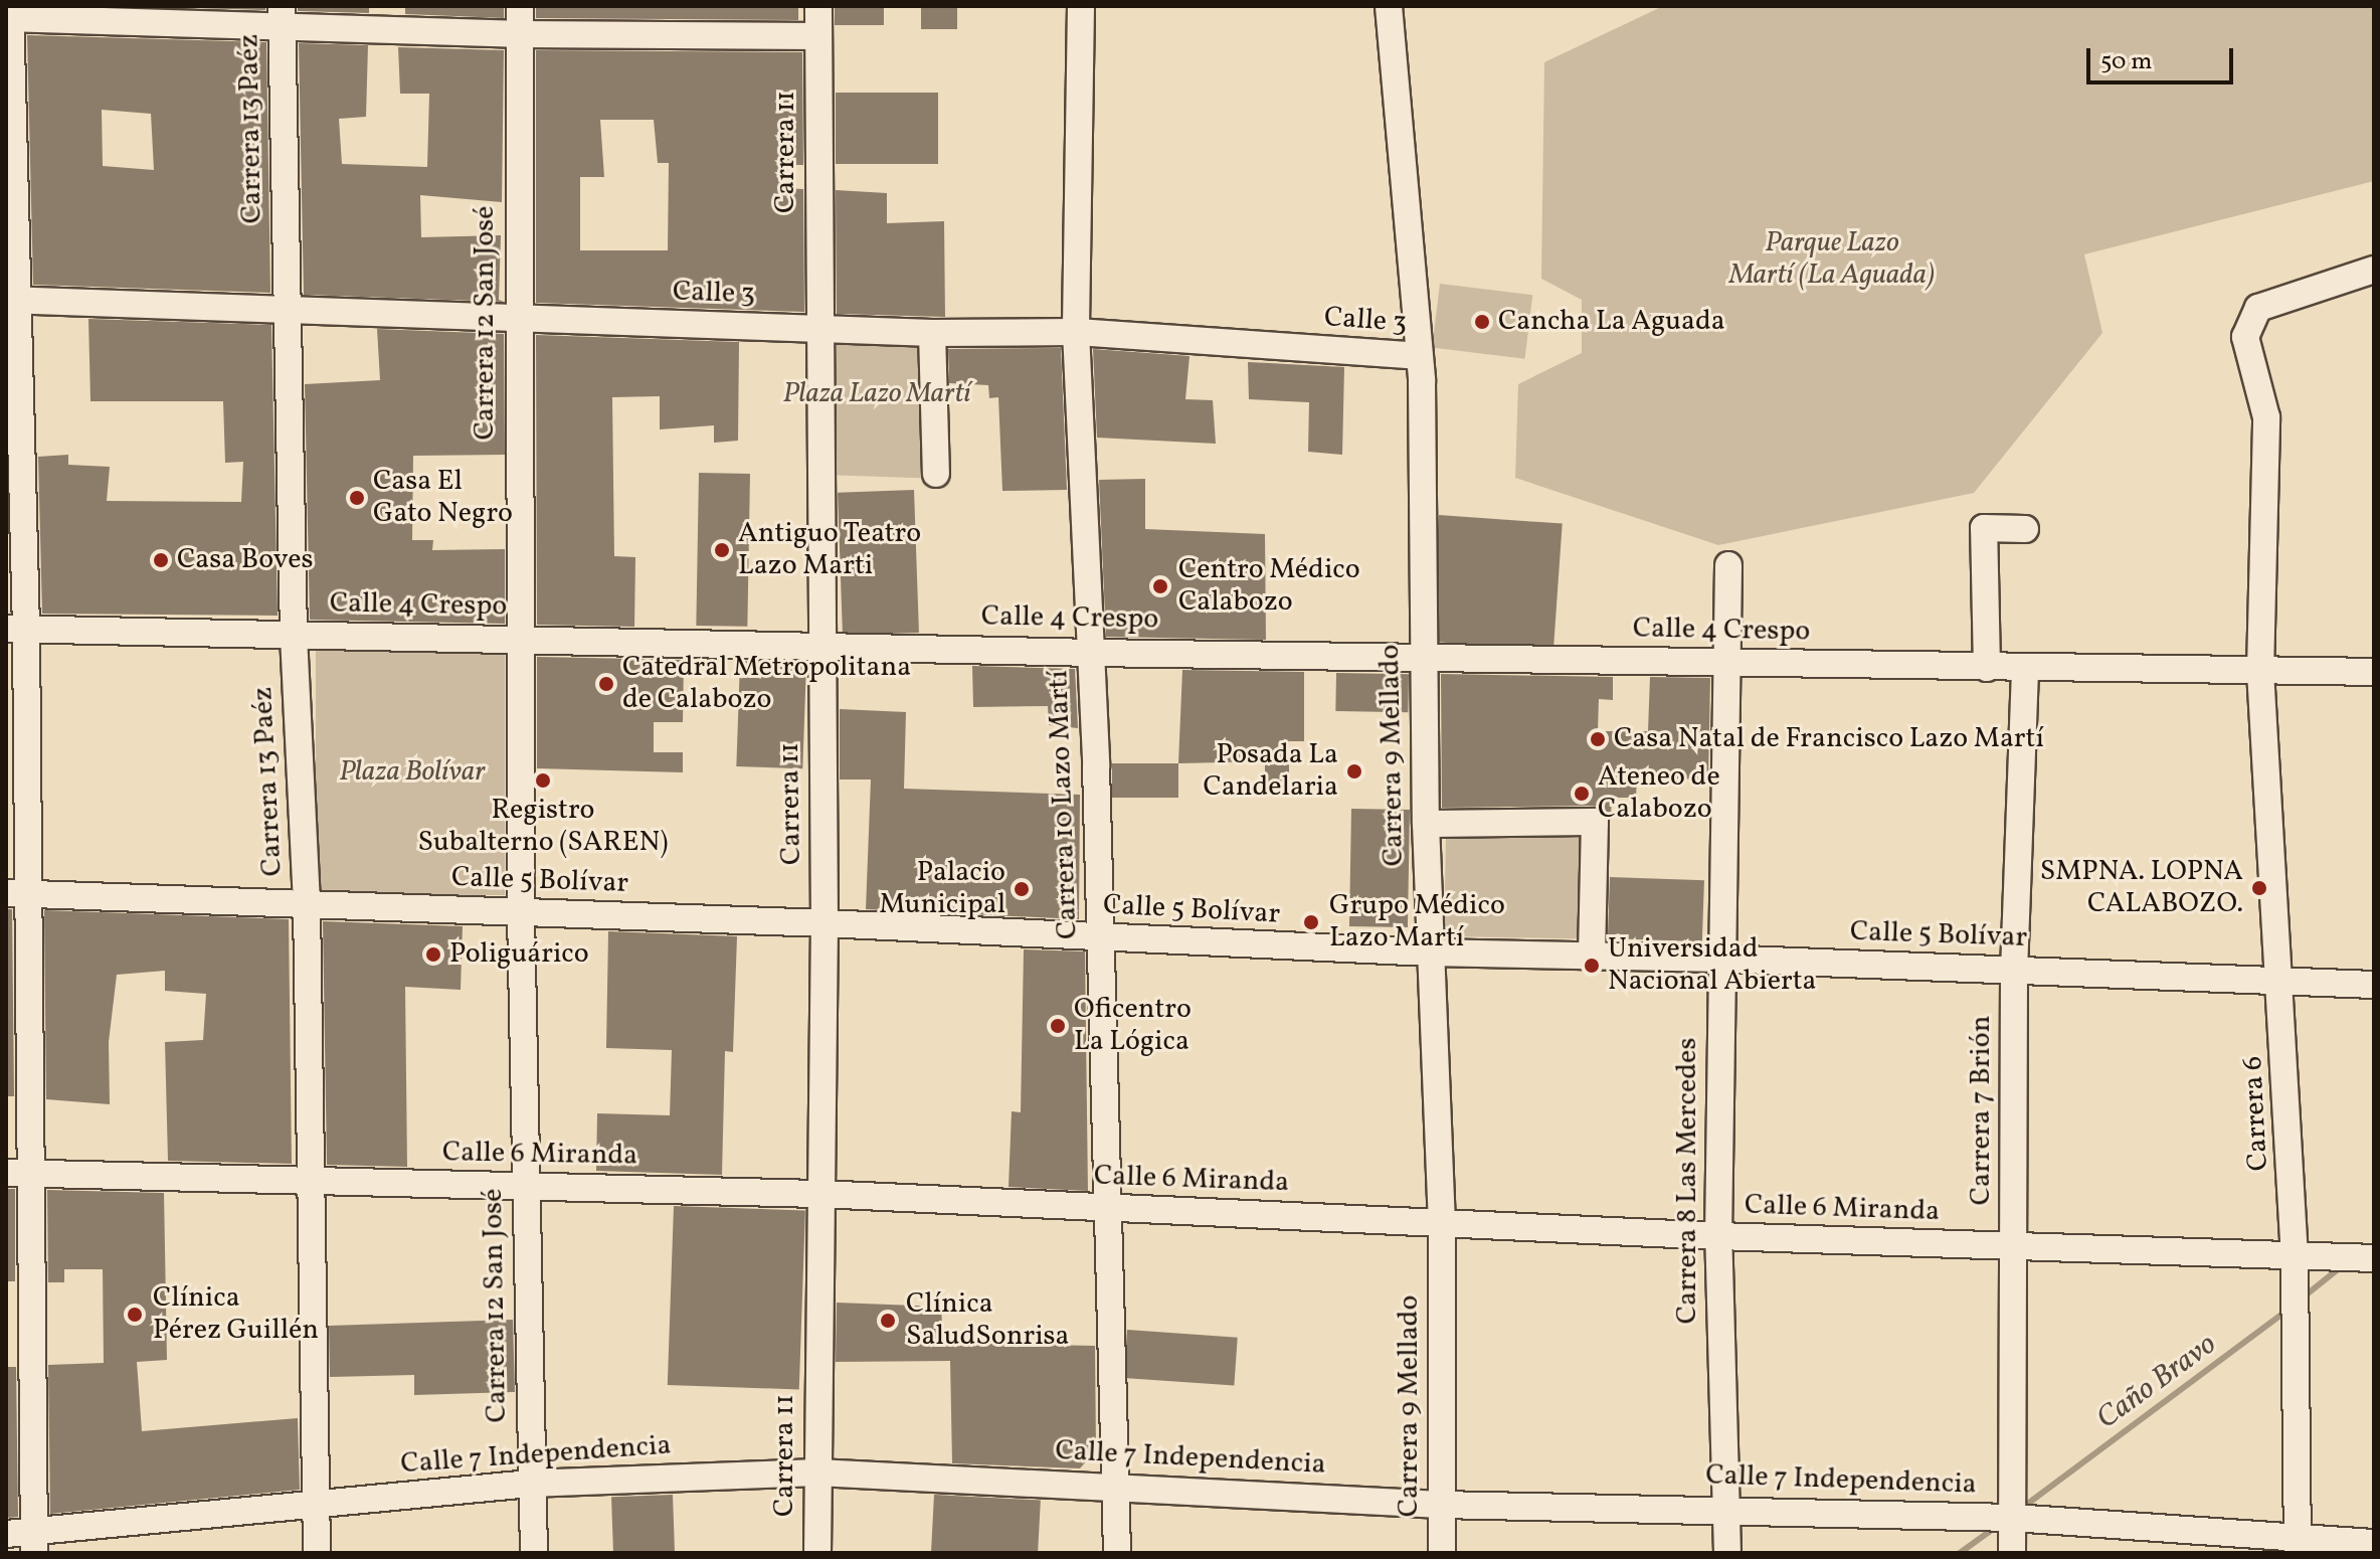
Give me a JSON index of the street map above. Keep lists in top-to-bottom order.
{
  "streets": {
    "street": [
      "Carrera 13 Paéz",
      "Carrera 11",
      "Calle 3",
      "Carrera 12 San José",
      "Calle 4 Crespo",
      "Carrera 9 Mellado",
      "Carrera 10 Lazo Martí",
      "Calle 5 Bolívar",
      "Carrera 7 Brión",
      "Carrera 6",
      "Calle 6 Miranda",
      "Carrera 8 Las Mercedes",
      "Calle 7 Independencia"
    ]
  },
  "crossings": [
    ["Carrera 13 Paéz", "Calle 3"],
    ["Carrera 13 Paéz", "Calle 4 Crespo"],
    ["Carrera 13 Paéz", "Calle 5 Bolívar"],
    ["Carrera 13 Paéz", "Calle 6 Miranda"],
    ["Carrera 13 Paéz", "Calle 7 Independencia"],
    ["Carrera 11", "Calle 3"],
    ["Carrera 11", "Calle 4 Crespo"],
    ["Carrera 11", "Calle 5 Bolívar"],
    ["Carrera 11", "Calle 6 Miranda"],
    ["Carrera 11", "Calle 7 Independencia"],
    ["Calle 3", "Carrera 12 San José"],
    ["Calle 3", "Carrera 9 Mellado"],
    ["Calle 3", "Carrera 10 Lazo Martí"],
    ["Carrera 12 San José", "Calle 4 Crespo"],
    ["Carrera 12 San José", "Calle 5 Bolívar"],
    ["Carrera 12 San José", "Calle 6 Miranda"],
    ["Carrera 12 San José", "Calle 7 Independencia"],
    ["Calle 4 Crespo", "Carrera 9 Mellado"],
    ["Calle 4 Crespo", "Carrera 10 Lazo Martí"],
    ["Calle 4 Crespo", "Carrera 7 Brión"],
    ["Calle 4 Crespo", "Carrera 6"],
    ["Calle 4 Crespo", "Carrera 8 Las Mercedes"],
    ["Carrera 9 Mellado", "Calle 5 Bolívar"],
    ["Carrera 9 Mellado", "Calle 6 Miranda"],
    ["Carrera 9 Mellado", "Calle 7 Independencia"],
    ["Carrera 10 Lazo Martí", "Calle 5 Bolívar"],
    ["Carrera 10 Lazo Martí", "Calle 6 Miranda"],
    ["Carrera 10 Lazo Martí", "Calle 7 Independencia"],
    ["Calle 5 Bolívar", "Carrera 7 Brión"],
    ["Calle 5 Bolívar", "Carrera 6"],
    ["Calle 5 Bolívar", "Carrera 8 Las Mercedes"],
    ["Carrera 7 Brión", "Calle 6 Miranda"],
    ["Carrera 7 Brión", "Calle 7 Independencia"],
    ["Carrera 6", "Calle 6 Miranda"],
    ["Carrera 6", "Calle 7 Independencia"],
    ["Calle 6 Miranda", "Carrera 8 Las Mercedes"],
    ["Carrera 8 Las Mercedes", "Calle 7 Independencia"]
  ],
  "water": ["Caño Bravo"],
  "parks": ["Parque Lazo Martí (La Aguada)", "Plaza Lazo Martí", "Plaza Bolívar"],
  "places": [
    "Cancha La Aguada",
    "Casa El Gato Negro",
    "Antiguo Teatro Lazo Marti",
    "Casa Boves",
    "Centro Médico Calabozo",
    "Catedral Metropolitana de Calabozo",
    "Casa Natal de Francisco Lazo Martí",
    "Posada La Candelaria",
    "Registro Subalterno (SAREN)",
    "Ateneo de Calabozo",
    "SMPNA. LOPNA CALABOZO.",
    "Palacio Municipal",
    "Grupo Médico Lazo Martí",
    "Poliguárico",
    "Universidad Nacional Abierta",
    "Oficentro La Lógica",
    "Clínica Pérez Guillén",
    "Clínica SaludSonrisa"
  ],
  "scale_bar": "50 m"
}
